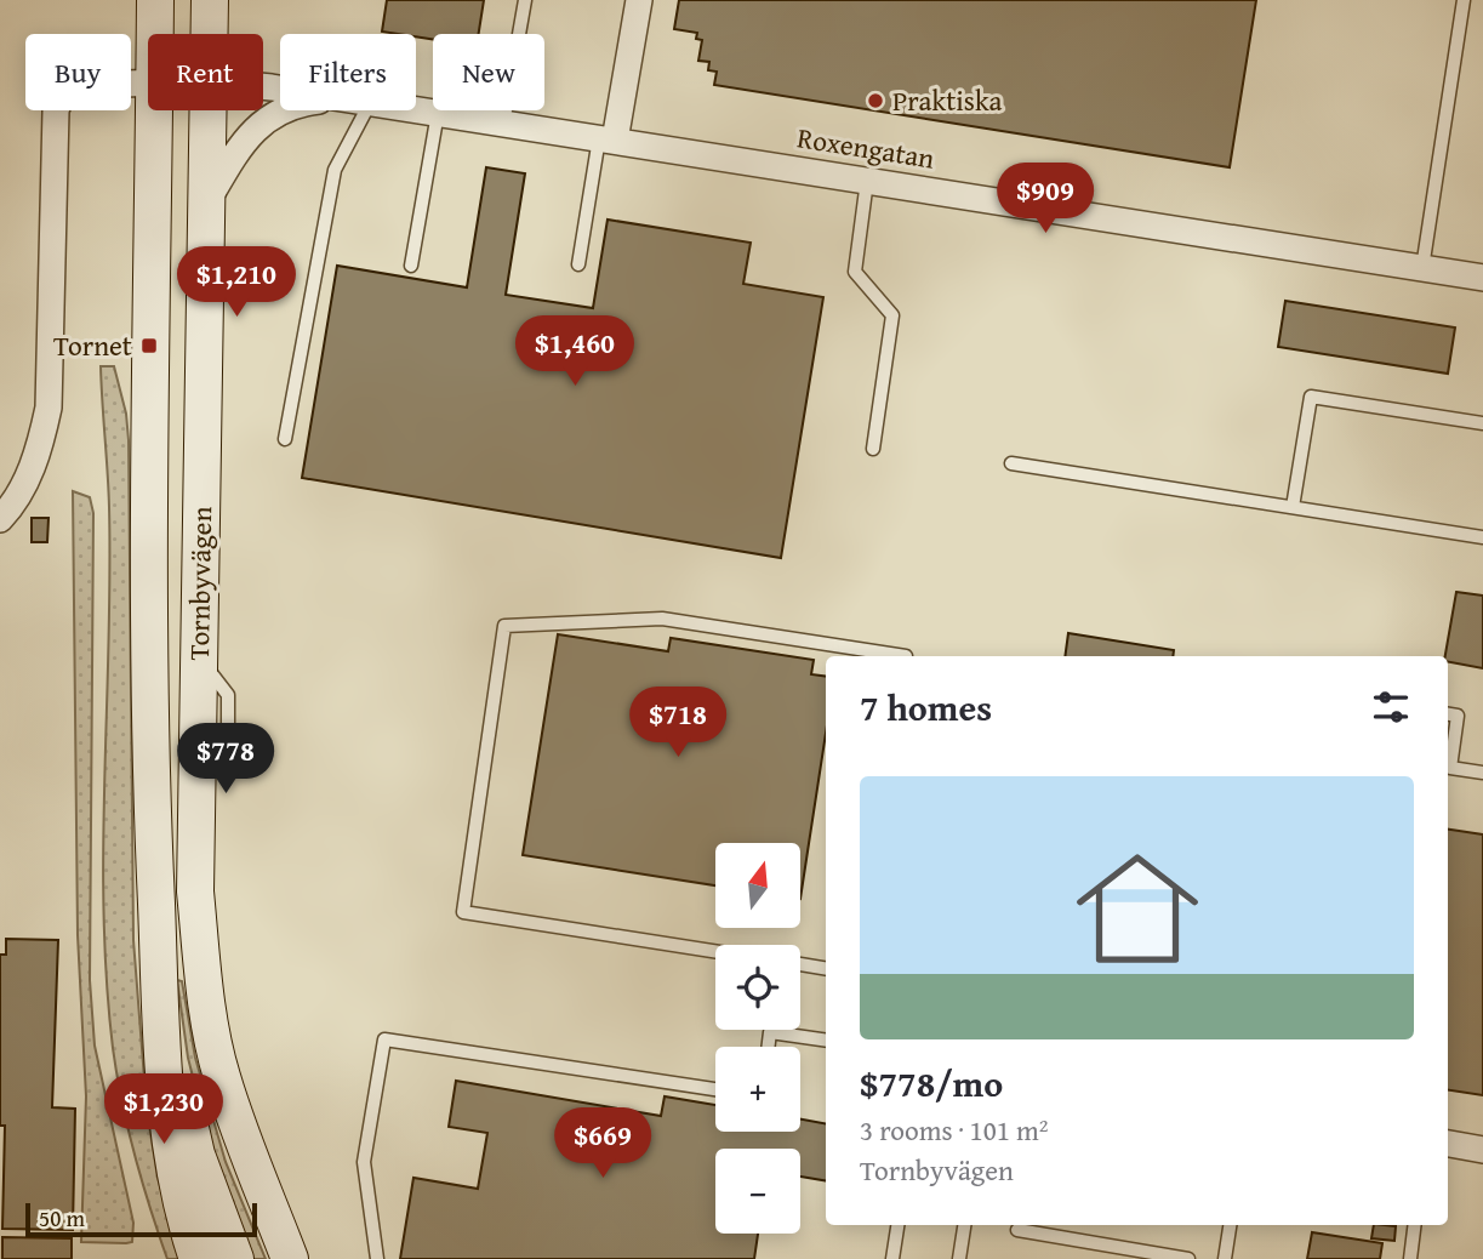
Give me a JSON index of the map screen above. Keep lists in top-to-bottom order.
{
  "streets": {
    "main road": ["Tornbyvägen"],
    "street": ["Roxengatan"]
  },
  "crossings": [
    ["Roxengatan", "Tornbyvägen"]
  ],
  "places": {
    "other": ["Praktiska"],
    "transit": ["Tornet"]
  },
  "scale_bar": "50 m",
  "north": "top",
  "page": {
    "chip": [
      "Buy",
      "Rent",
      "Filters",
      "New"
    ],
    "price": [
      "$909",
      "$1,210",
      "$1,460",
      "$718",
      "$778",
      "$1,230",
      "$669"
    ],
    "heading": "7 homes",
    "list": [
      {
        "name": "$778/mo",
        "note": "3 rooms · 101 m² · Tornbyvägen"
      }
    ],
    "map_buttons": ["+", "−"],
    "scale": "50 m"
  }
}
